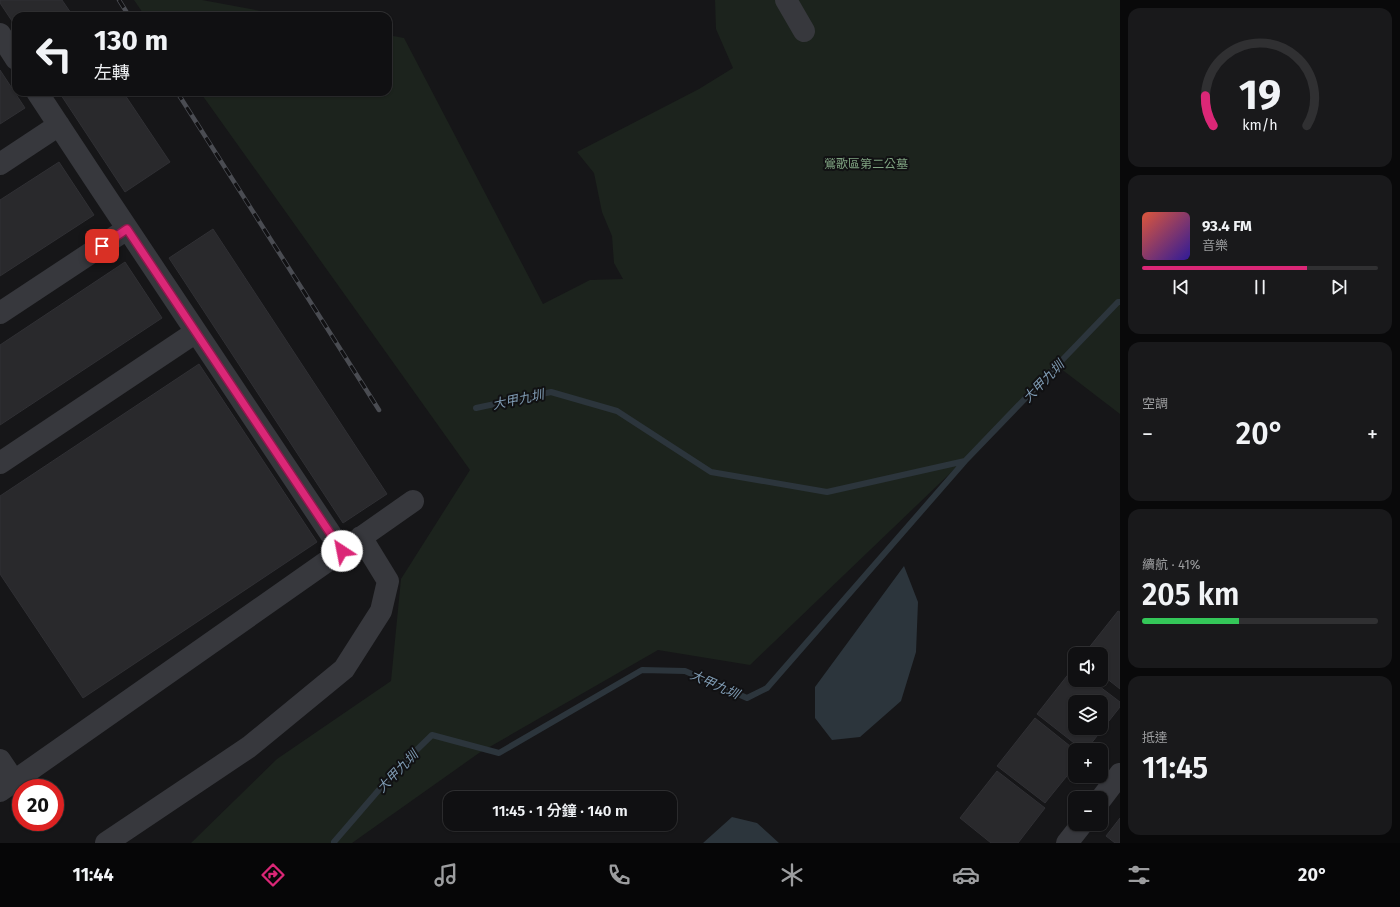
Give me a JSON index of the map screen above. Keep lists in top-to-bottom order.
{
  "water": ["大甲九圳"],
  "parks": ["鶯歌區第二公墓"],
  "page": {
    "turn": ["130 m", "左轉"],
    "song": ["93.4 FM", "音樂"],
    "tile": [
      "空調",
      ["續航 · 41%", "205 km"],
      ["抵達", "11:45"]
    ],
    "heat": ["−", "20°", "+"],
    "map_buttons": ["+", "−"],
    "limit": "20",
    "trip": "11:45 · 1 分鐘 · 140 m",
    "tabs": ["11:44", "20°"],
    "gauge": ["19", "km/h"]
  }
}
